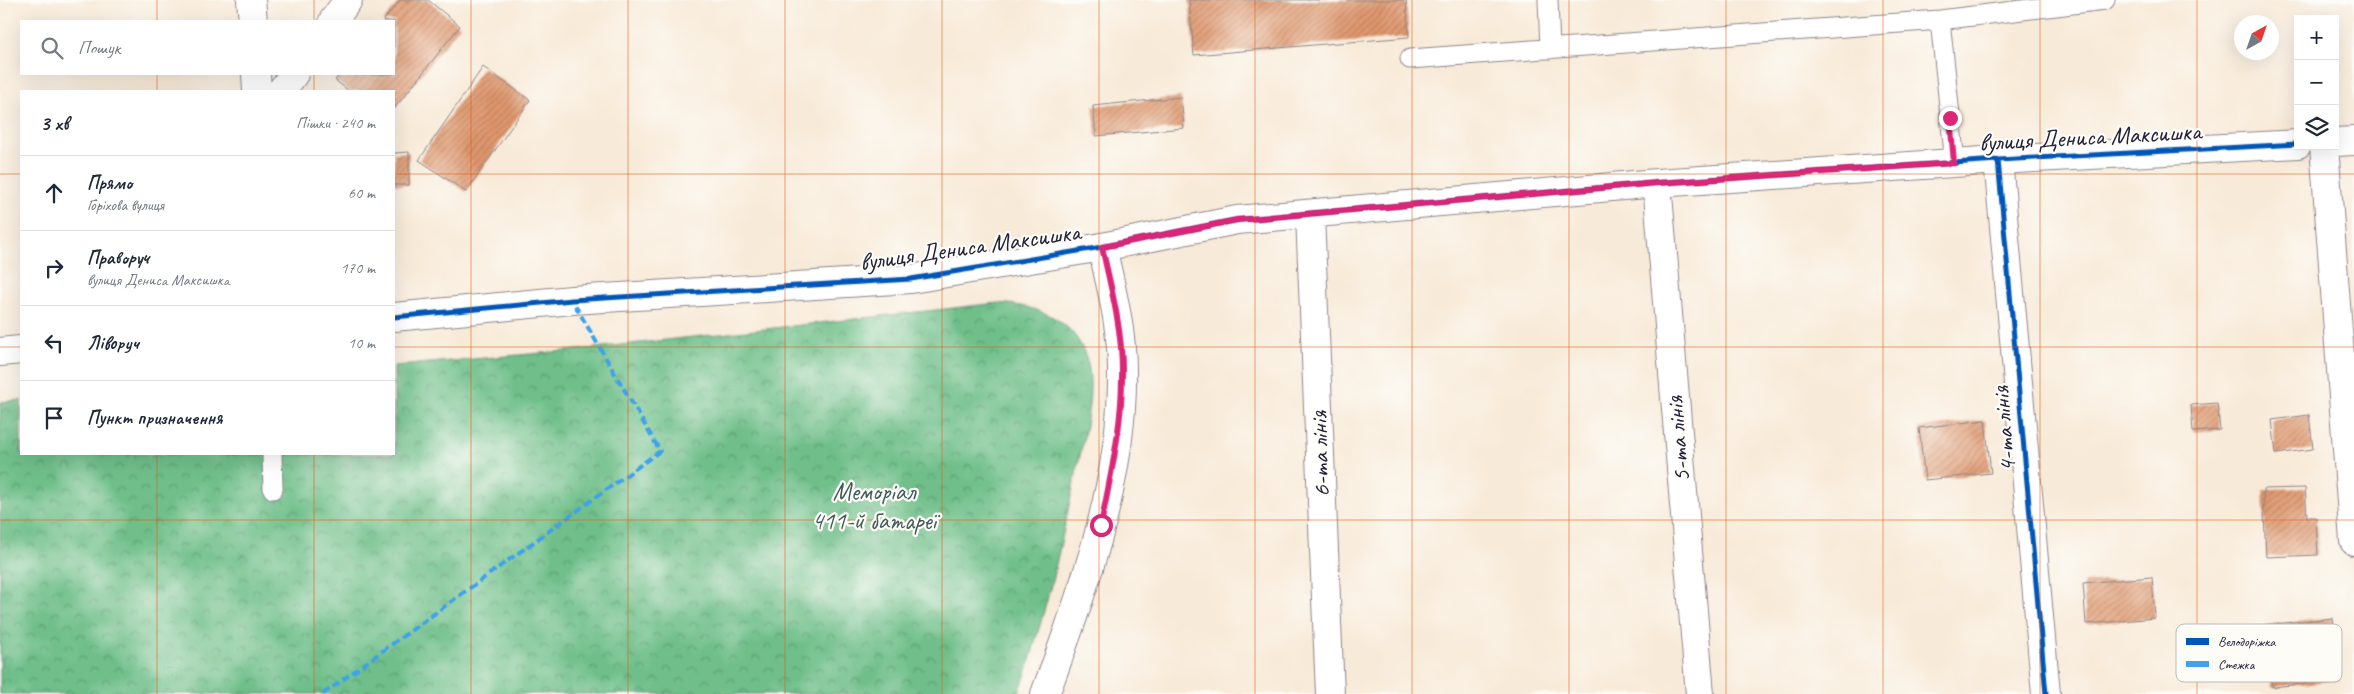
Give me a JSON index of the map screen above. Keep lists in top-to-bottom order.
{
  "streets": {
    "street": [
      "вулиця Дениса Максишка",
      "4-та лінія",
      "5-та лінія",
      "6-та лінія"
    ]
  },
  "crossings": [
    ["вулиця Дениса Максишка", "4-та лінія"],
    ["вулиця Дениса Максишка", "5-та лінія"],
    ["вулиця Дениса Максишка", "6-та лінія"]
  ],
  "parks": ["Меморіал 411-й батареї"],
  "legend": ["Велодоріжка", "Стежка"],
  "north": "top right",
  "page": {
    "map_buttons": ["+", "−"],
    "search": "Пошук",
    "heading": ["3 хв", "Пішки · 240 m"],
    "list": [
      ["Прямо", "Горіхова вулиця", "60 m"],
      ["Праворуч", "вулиця Дениса Максишка", "170 m"],
      ["Ліворуч", "10 m"],
      "Пункт призначення"
    ]
  }
}
